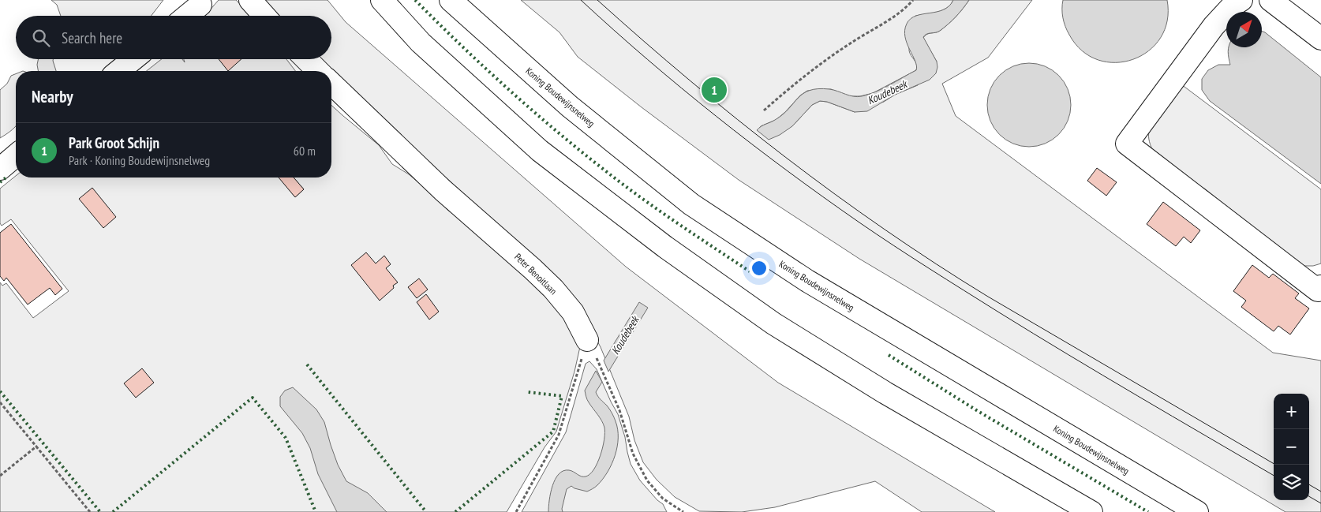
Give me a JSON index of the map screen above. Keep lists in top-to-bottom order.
{
  "streets": {
    "main road": ["Koning Boudewijnsnelweg", "Peter Benoitlaan"]
  },
  "water": ["Koudebeek"],
  "north": "top right",
  "page": {
    "search": "Search here",
    "heading": "Nearby",
    "pins": "1",
    "list": [
      {
        "mark": "1",
        "name": "Park Groot Schijn",
        "note": "Park · Koning Boudewijnsnelweg",
        "value": "60 m"
      }
    ],
    "map_buttons": ["+", "−"]
  }
}
